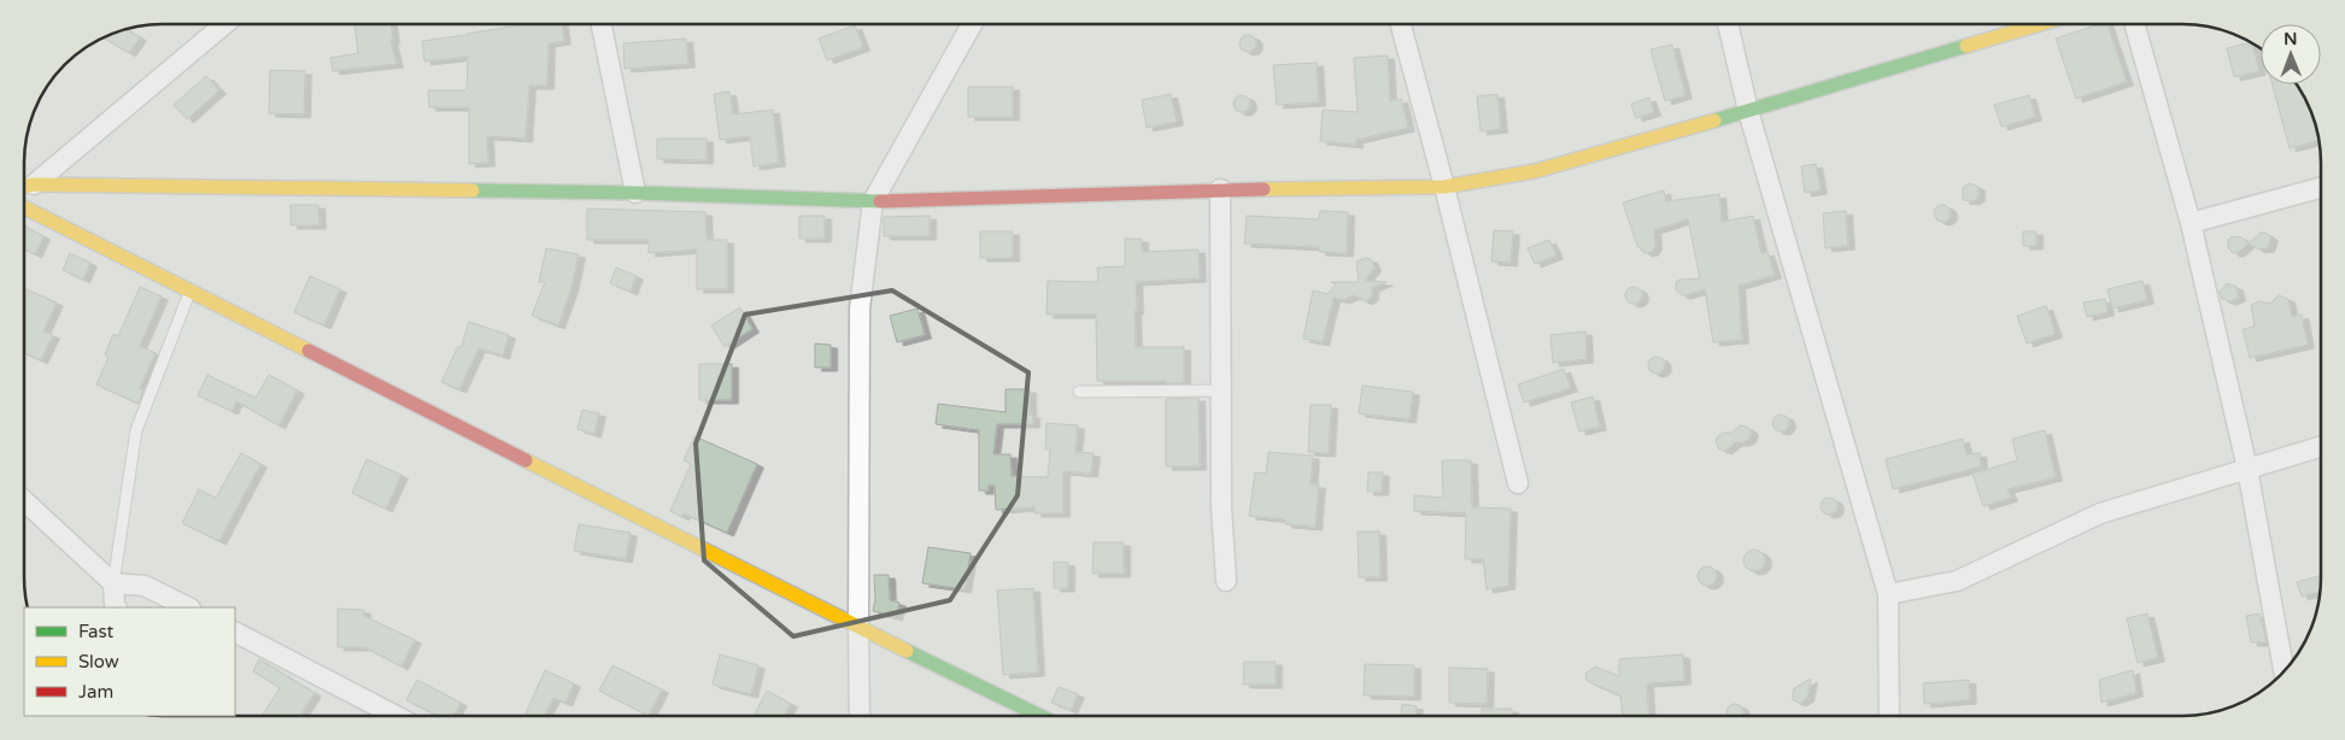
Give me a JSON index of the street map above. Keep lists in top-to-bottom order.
{
  "legend": ["Fast", "Slow", "Jam"],
  "north": "top"
}
